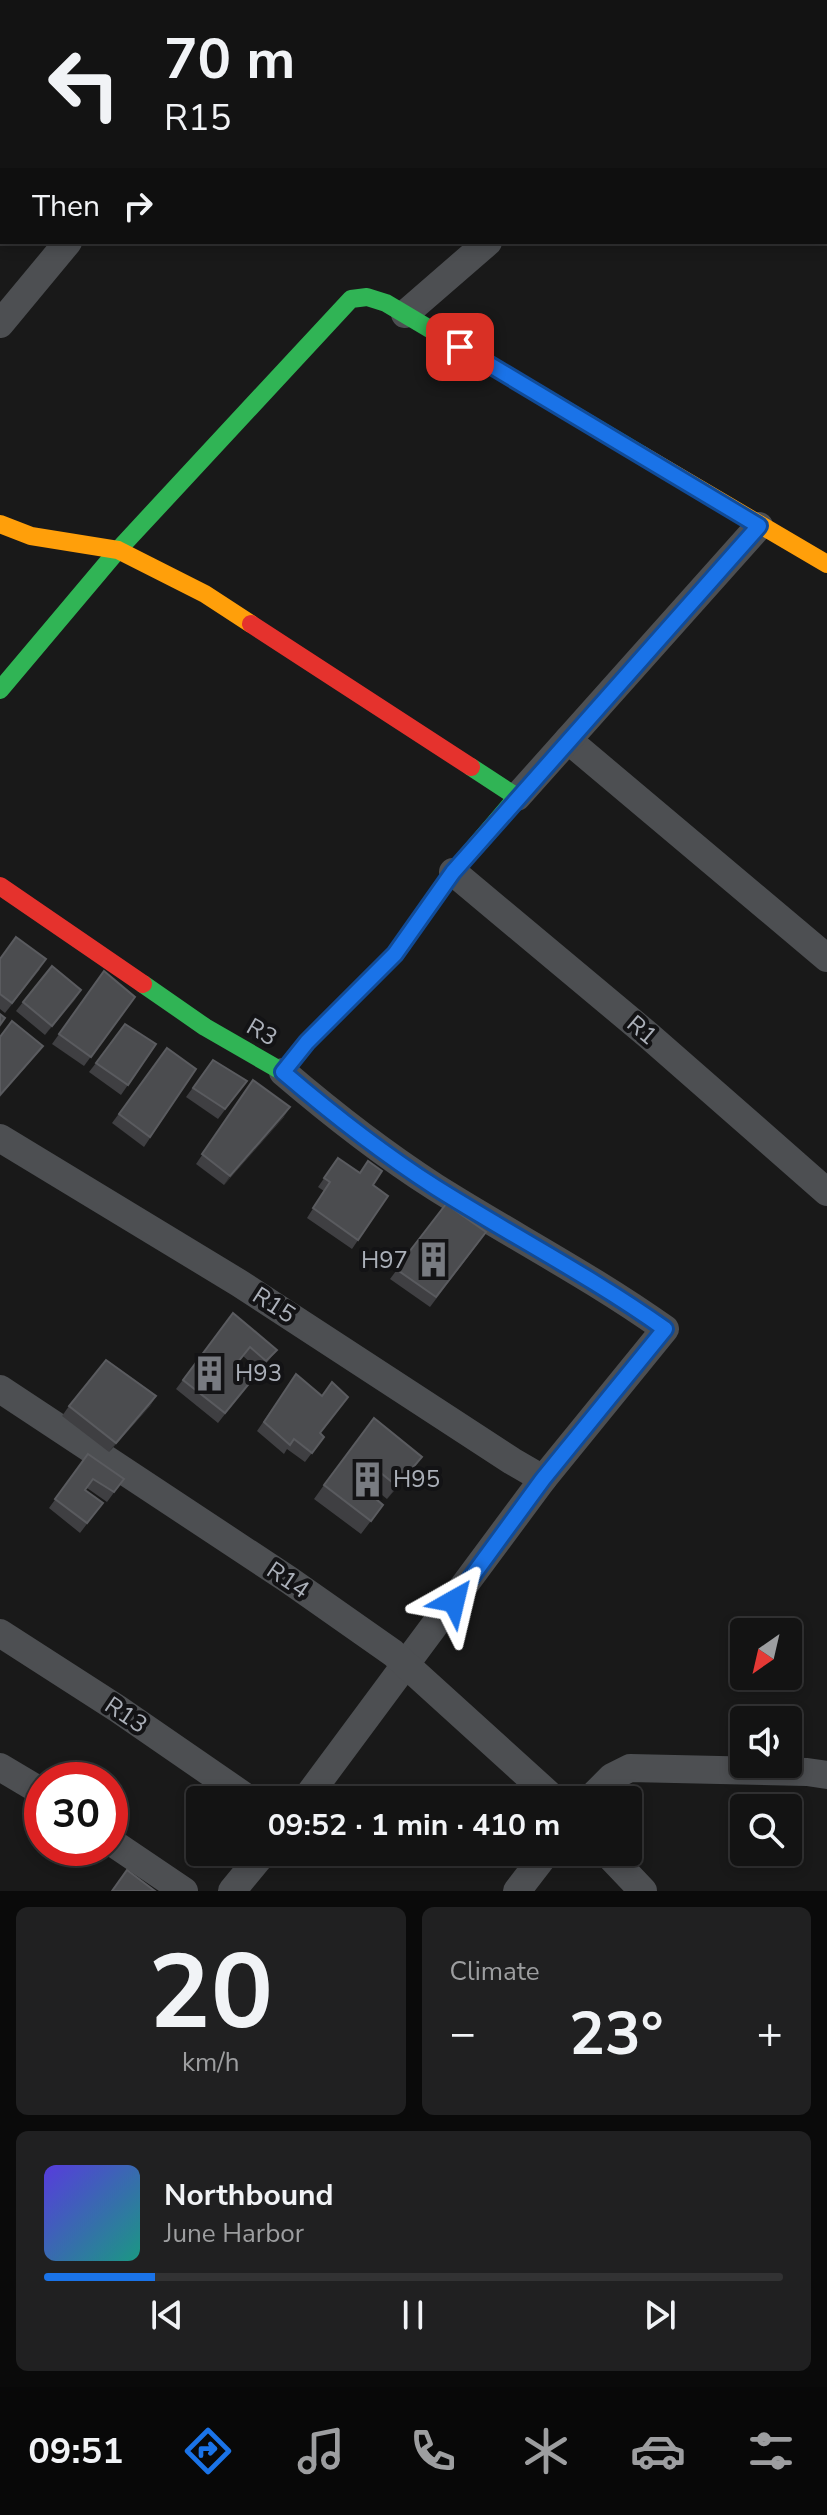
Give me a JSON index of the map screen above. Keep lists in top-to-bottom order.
{
  "streets": {
    "street": [
      "R1",
      "R3",
      "R15",
      "R14",
      "R13"
    ]
  },
  "crossings": [
    ["R1", "R3"]
  ],
  "places": {
    "building": ["H97", "H93", "H95"]
  },
  "north": "bottom left",
  "page": {
    "turn": ["70 m", "R15"],
    "then": "Then",
    "limit": "30",
    "trip": "09:52 · 1 min · 410 m",
    "tile": [
      ["20", "km/h"],
      "Climate"
    ],
    "heat": ["−", "23°", "+"],
    "song": ["Northbound", "June Harbor"],
    "tabs": "09:51"
  }
}
